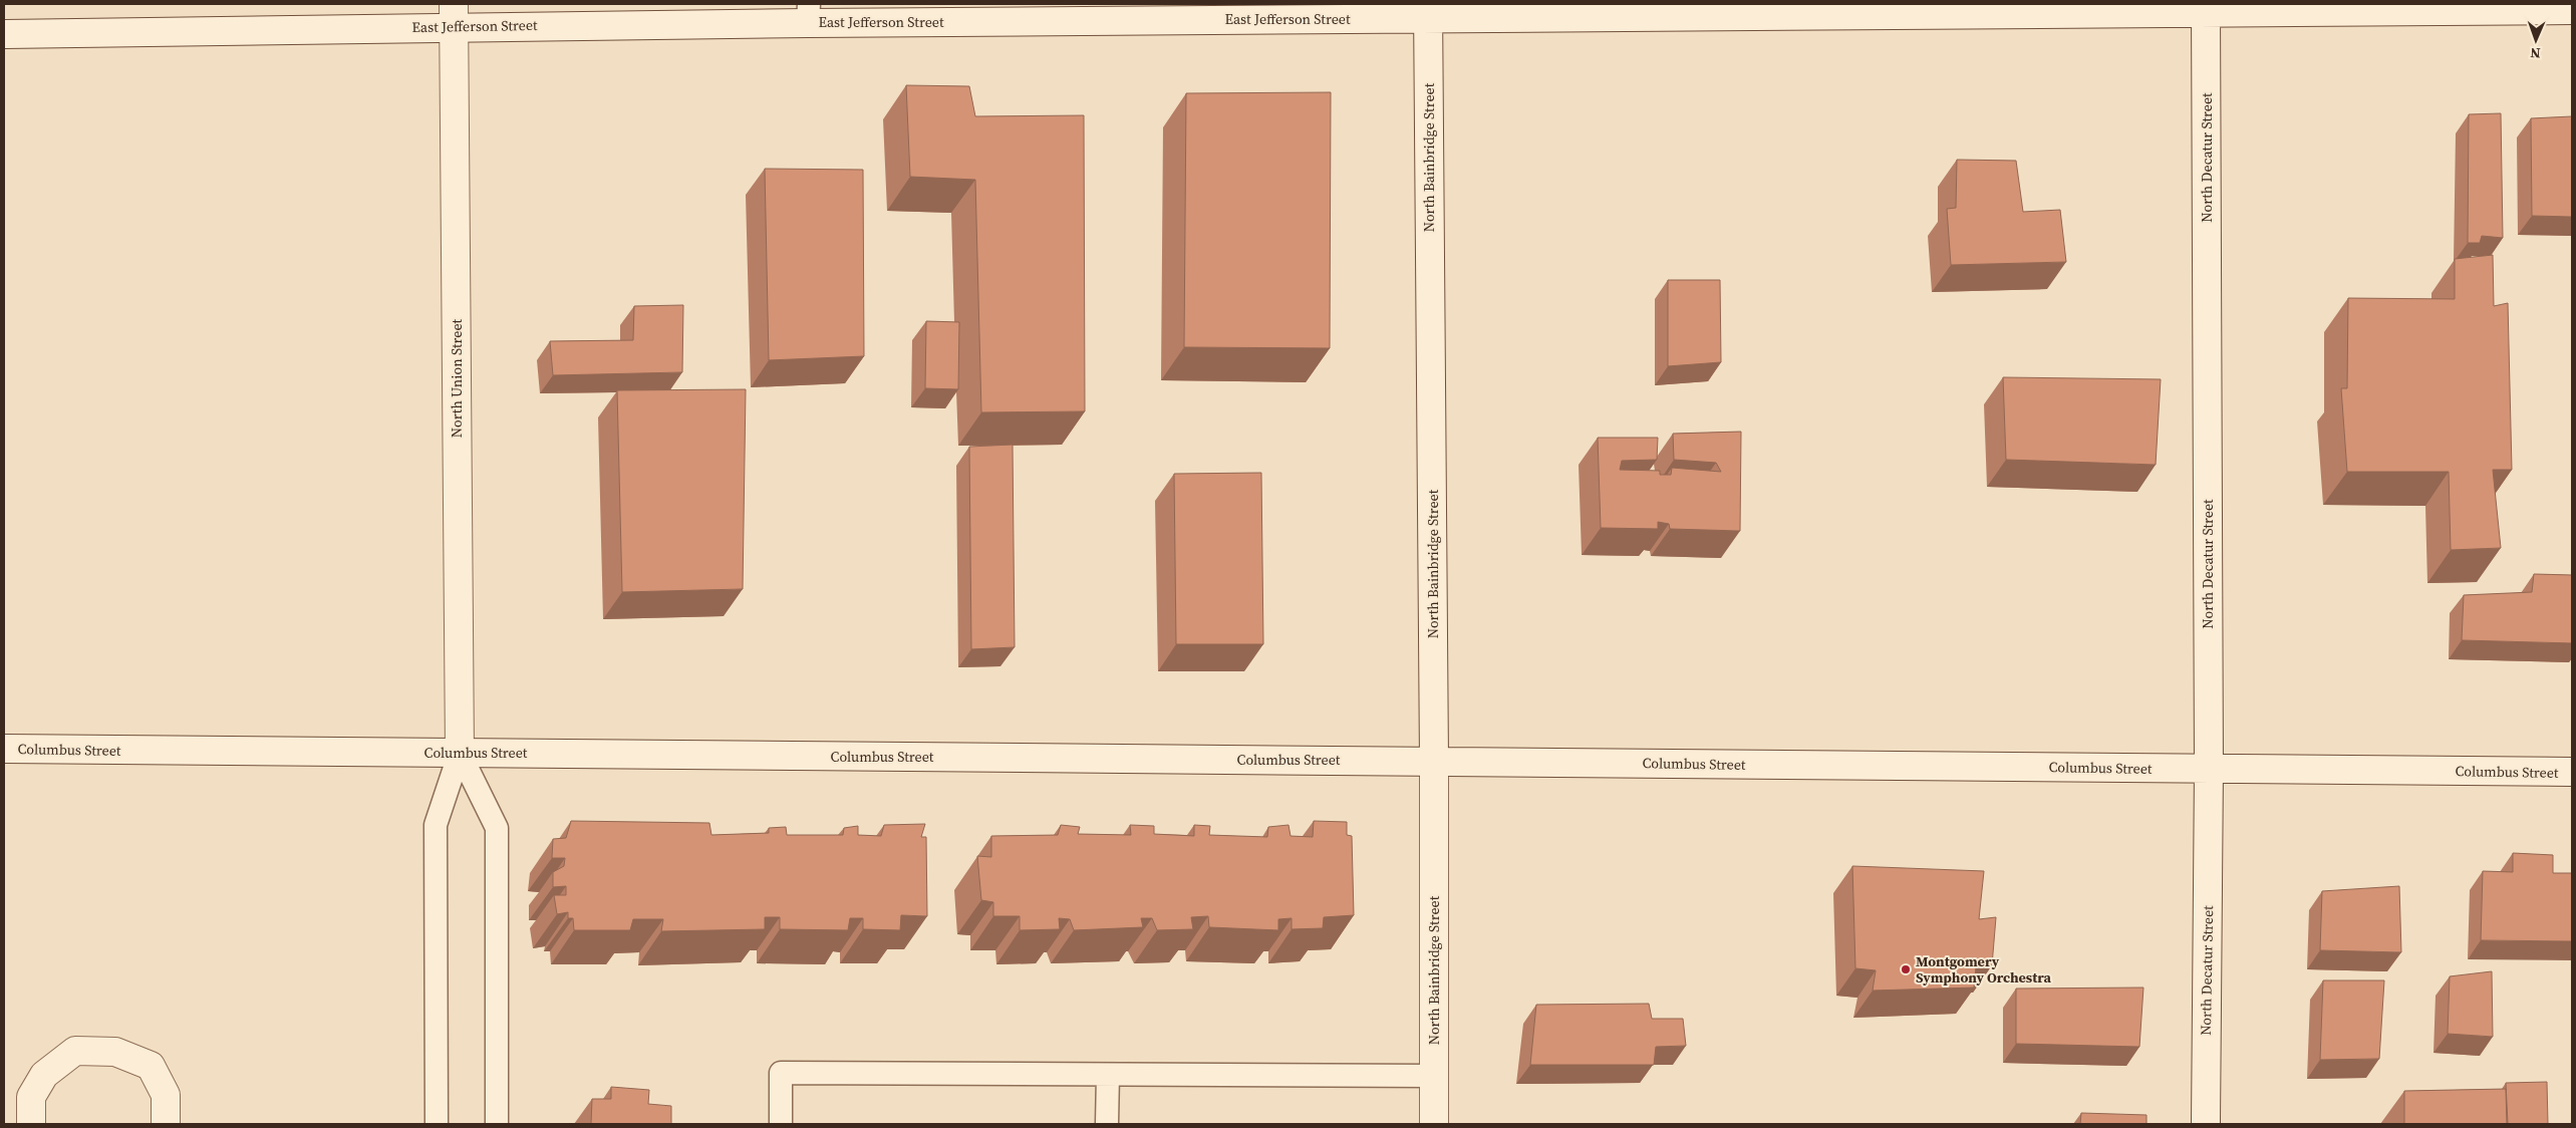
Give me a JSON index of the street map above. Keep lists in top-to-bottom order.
{
  "streets": {
    "main road": [
      "East Jefferson Street",
      "North Bainbridge Street",
      "North Decatur Street",
      "North Union Street",
      "Columbus Street"
    ]
  },
  "crossings": [
    ["East Jefferson Street", "North Bainbridge Street"],
    ["East Jefferson Street", "North Decatur Street"],
    ["East Jefferson Street", "North Union Street"],
    ["North Bainbridge Street", "Columbus Street"],
    ["North Decatur Street", "Columbus Street"],
    ["North Union Street", "Columbus Street"]
  ],
  "places": ["Montgomery Symphony Orchestra"],
  "north": "bottom"
}
